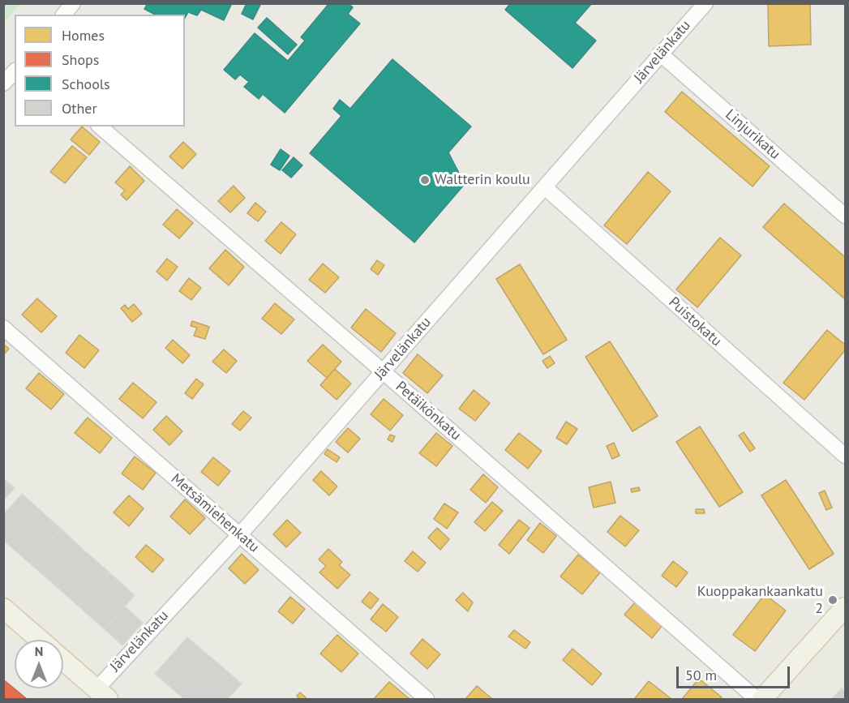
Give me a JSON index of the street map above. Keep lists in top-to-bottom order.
{
  "streets": {
    "street": [
      "Järvelänkatu",
      "Linjurikatu",
      "Puistokatu",
      "Petäikönkatu",
      "Metsämiehenkatu"
    ]
  },
  "crossings": [
    ["Järvelänkatu", "Linjurikatu"],
    ["Järvelänkatu", "Puistokatu"],
    ["Järvelänkatu", "Petäikönkatu"],
    ["Järvelänkatu", "Metsämiehenkatu"]
  ],
  "places": ["Waltterin koulu", "Kuoppakankaankatu 2"],
  "legend": [
    "Homes",
    "Shops",
    "Schools",
    "Other"
  ],
  "scale_bar": "50 m",
  "north": "top"
}
